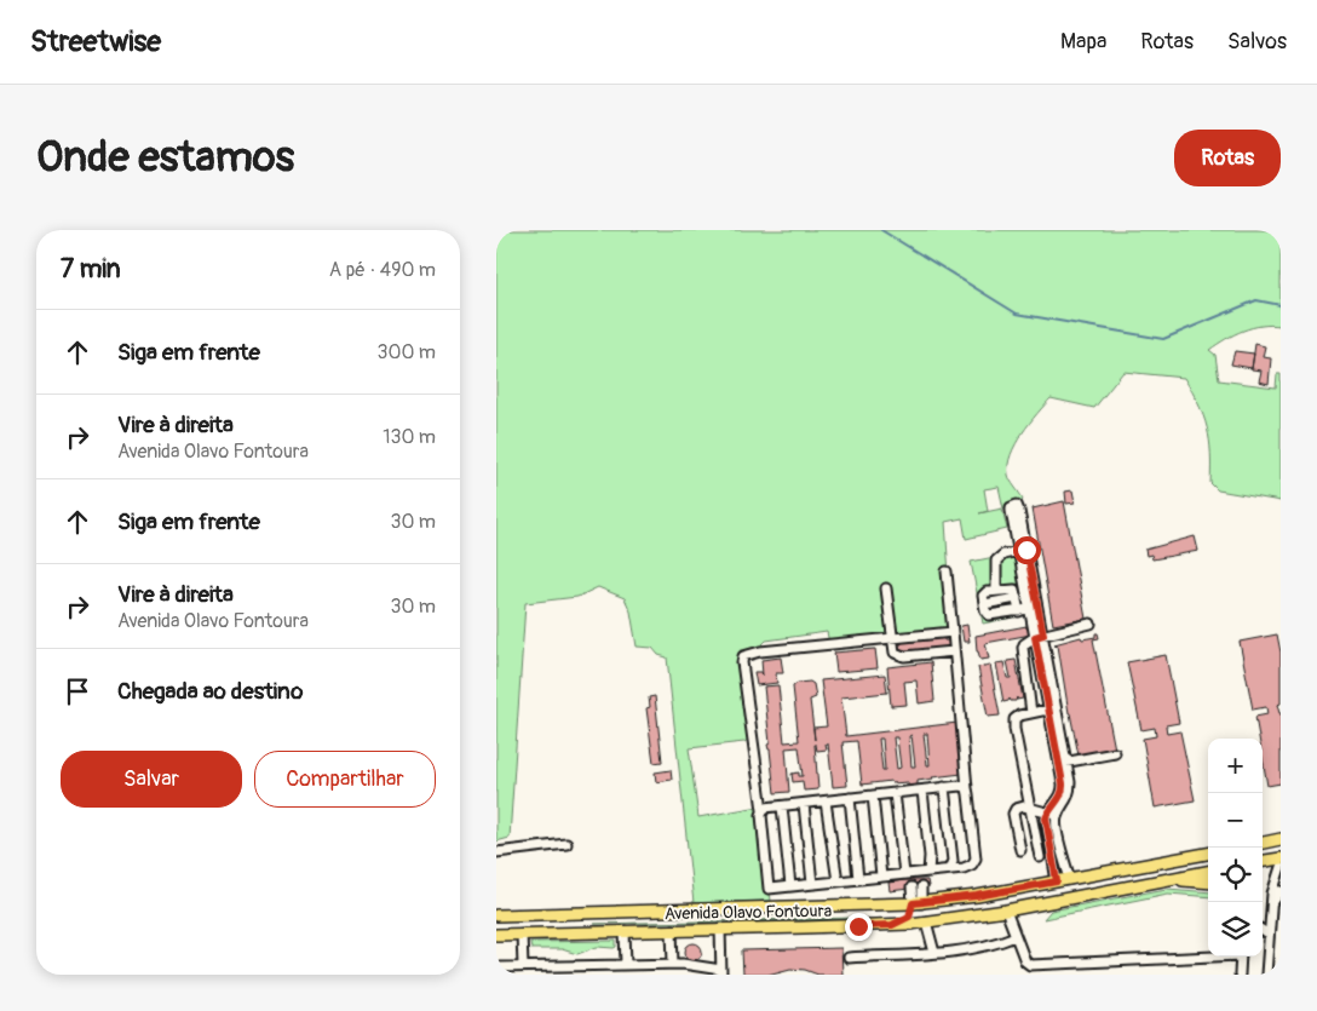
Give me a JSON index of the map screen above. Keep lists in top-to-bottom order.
{
  "streets": {
    "main road": ["Avenida Olavo Fontoura"]
  },
  "page": {
    "header": "Streetwise",
    "nav": ["Mapa", "Rotas", "Salvos"],
    "buttons": [
      "Rotas",
      ["Salvar", "Compartilhar"]
    ],
    "title": "Onde estamos",
    "heading": ["7 min", "A pé · 490 m"],
    "list": [
      ["Siga em frente", "300 m"],
      ["Vire à direita", "Avenida Olavo Fontoura", "130 m"],
      ["Siga em frente", "30 m"],
      ["Vire à direita", "Avenida Olavo Fontoura", "30 m"],
      "Chegada ao destino"
    ],
    "map_buttons": ["+", "−"]
  }
}
